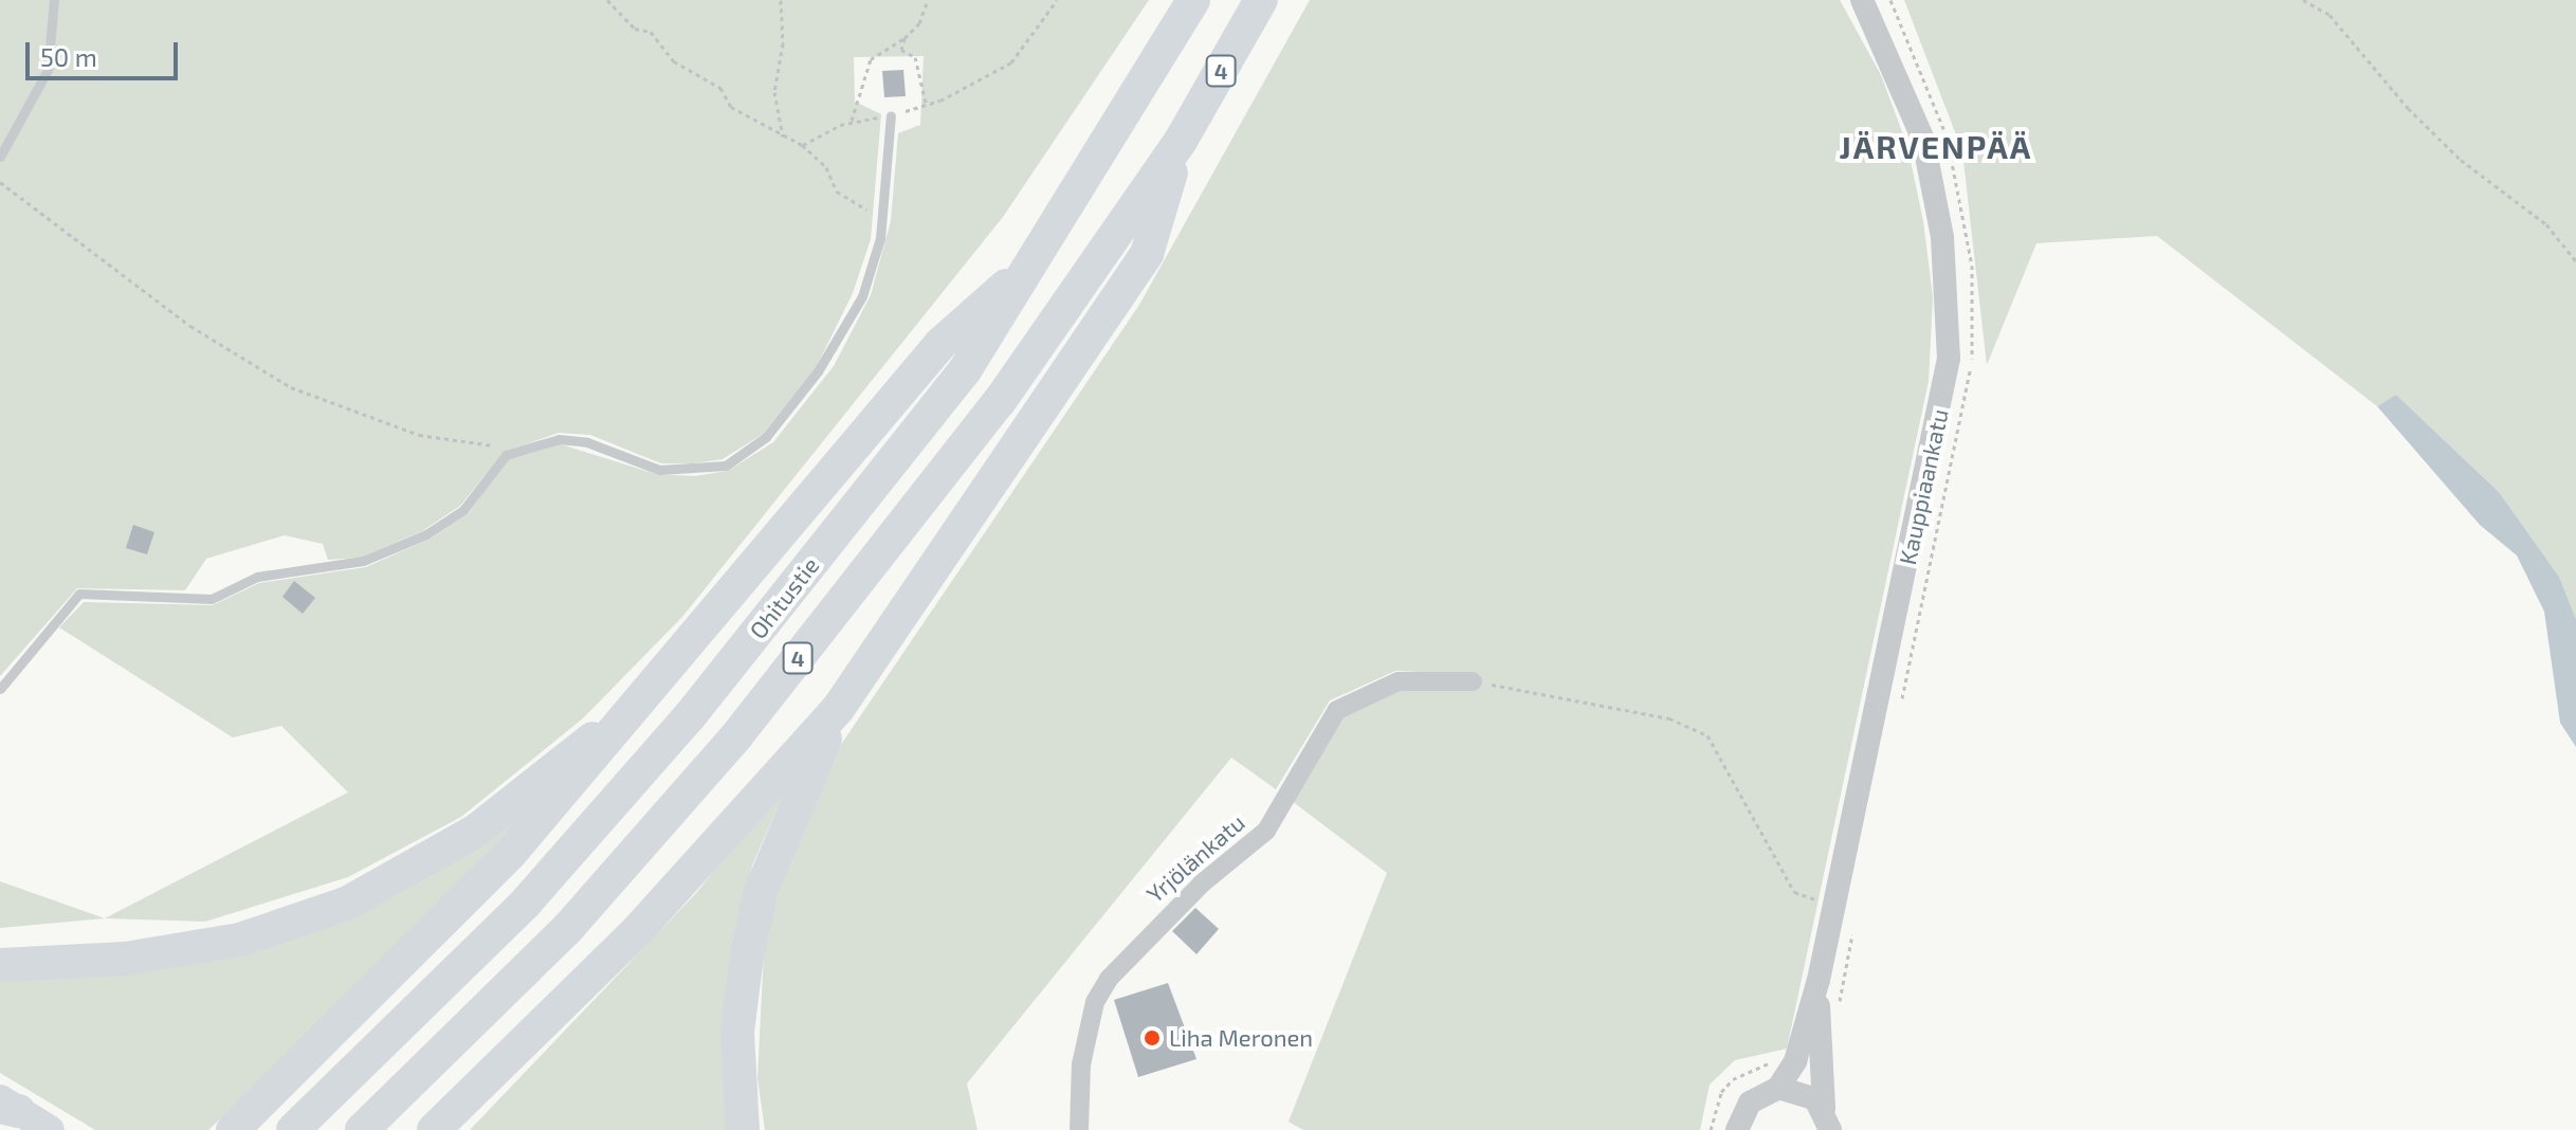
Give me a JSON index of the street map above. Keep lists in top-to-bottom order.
{
  "streets": {
    "highway": ["4", "Ohitustie"],
    "street": ["Kauppiaankatu", "Yrjölänkatu"]
  },
  "districts": ["JÄRVENPÄÄ"],
  "places": ["Liha Meronen"],
  "scale_bar": "50 m"
}
